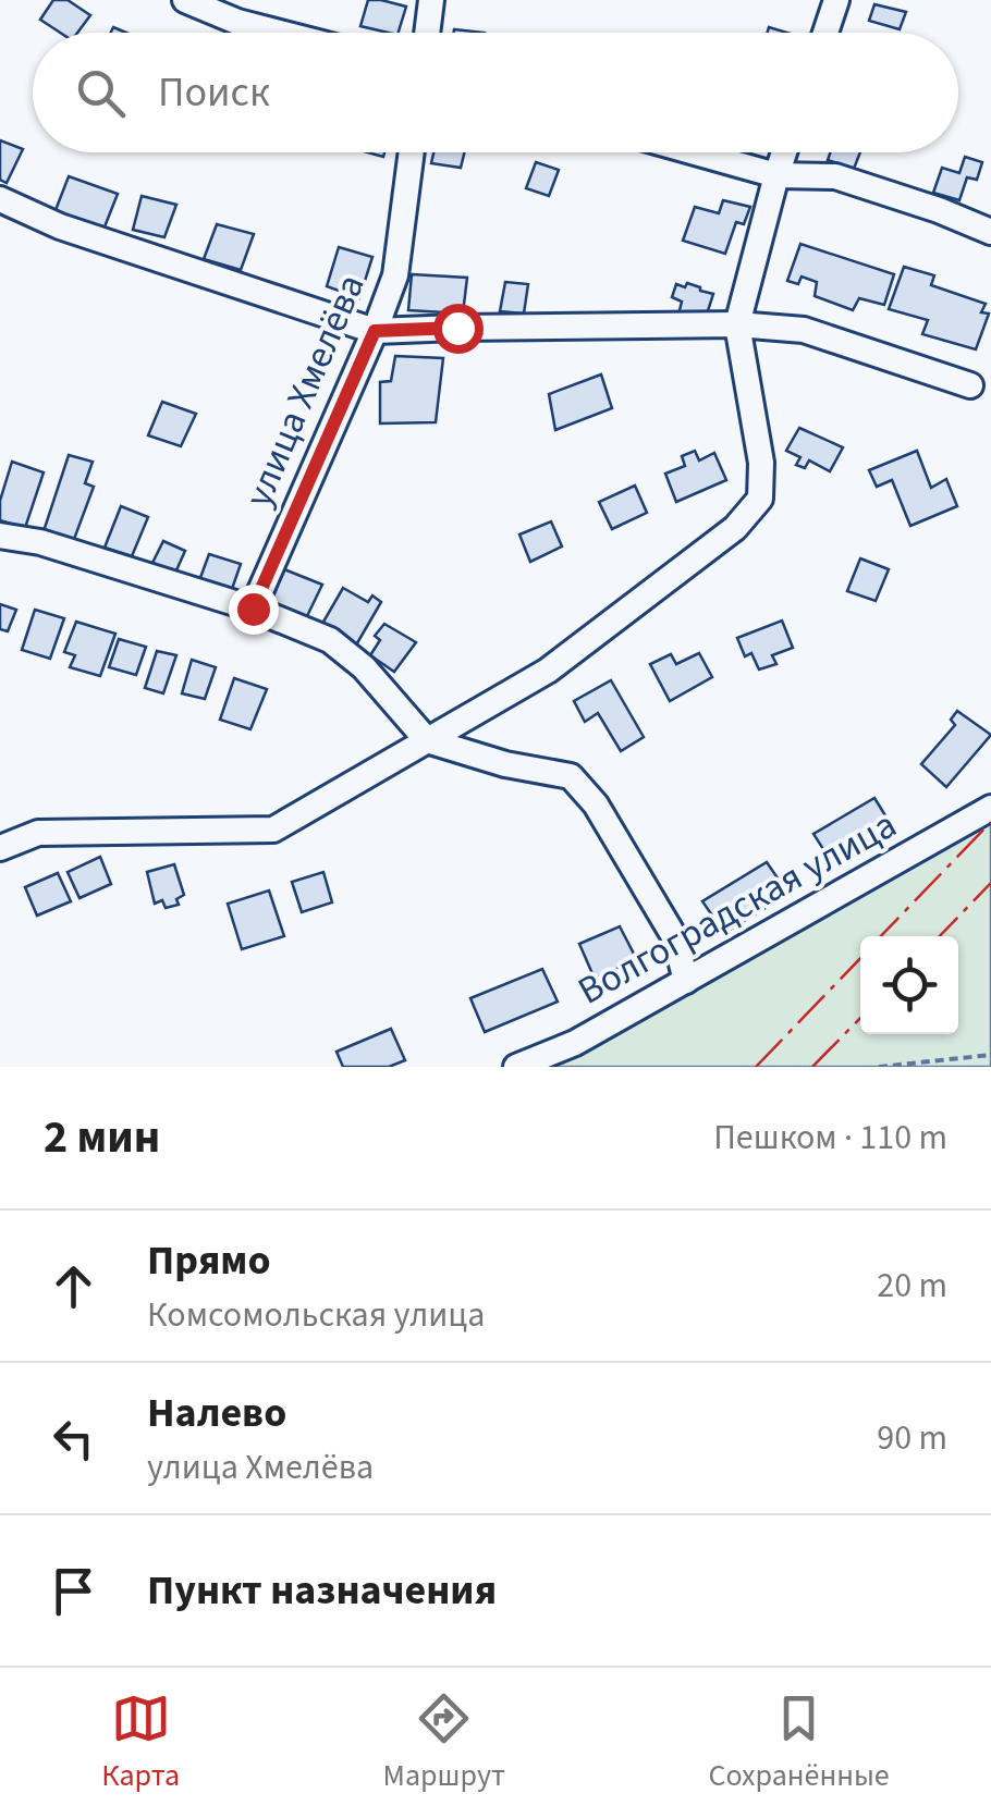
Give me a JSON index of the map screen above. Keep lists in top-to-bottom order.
{
  "streets": {
    "street": ["улица Хмелёва", "Волгоградская улица"]
  },
  "page": {
    "search": "Поиск",
    "heading": ["2 мин", "Пешком · 110 m"],
    "list": [
      ["Прямо", "Комсомольская улица", "20 m"],
      ["Налево", "улица Хмелёва", "90 m"],
      "Пункт назначения"
    ],
    "nav": ["Карта", "Маршрут", "Сохранённые"]
  }
}
